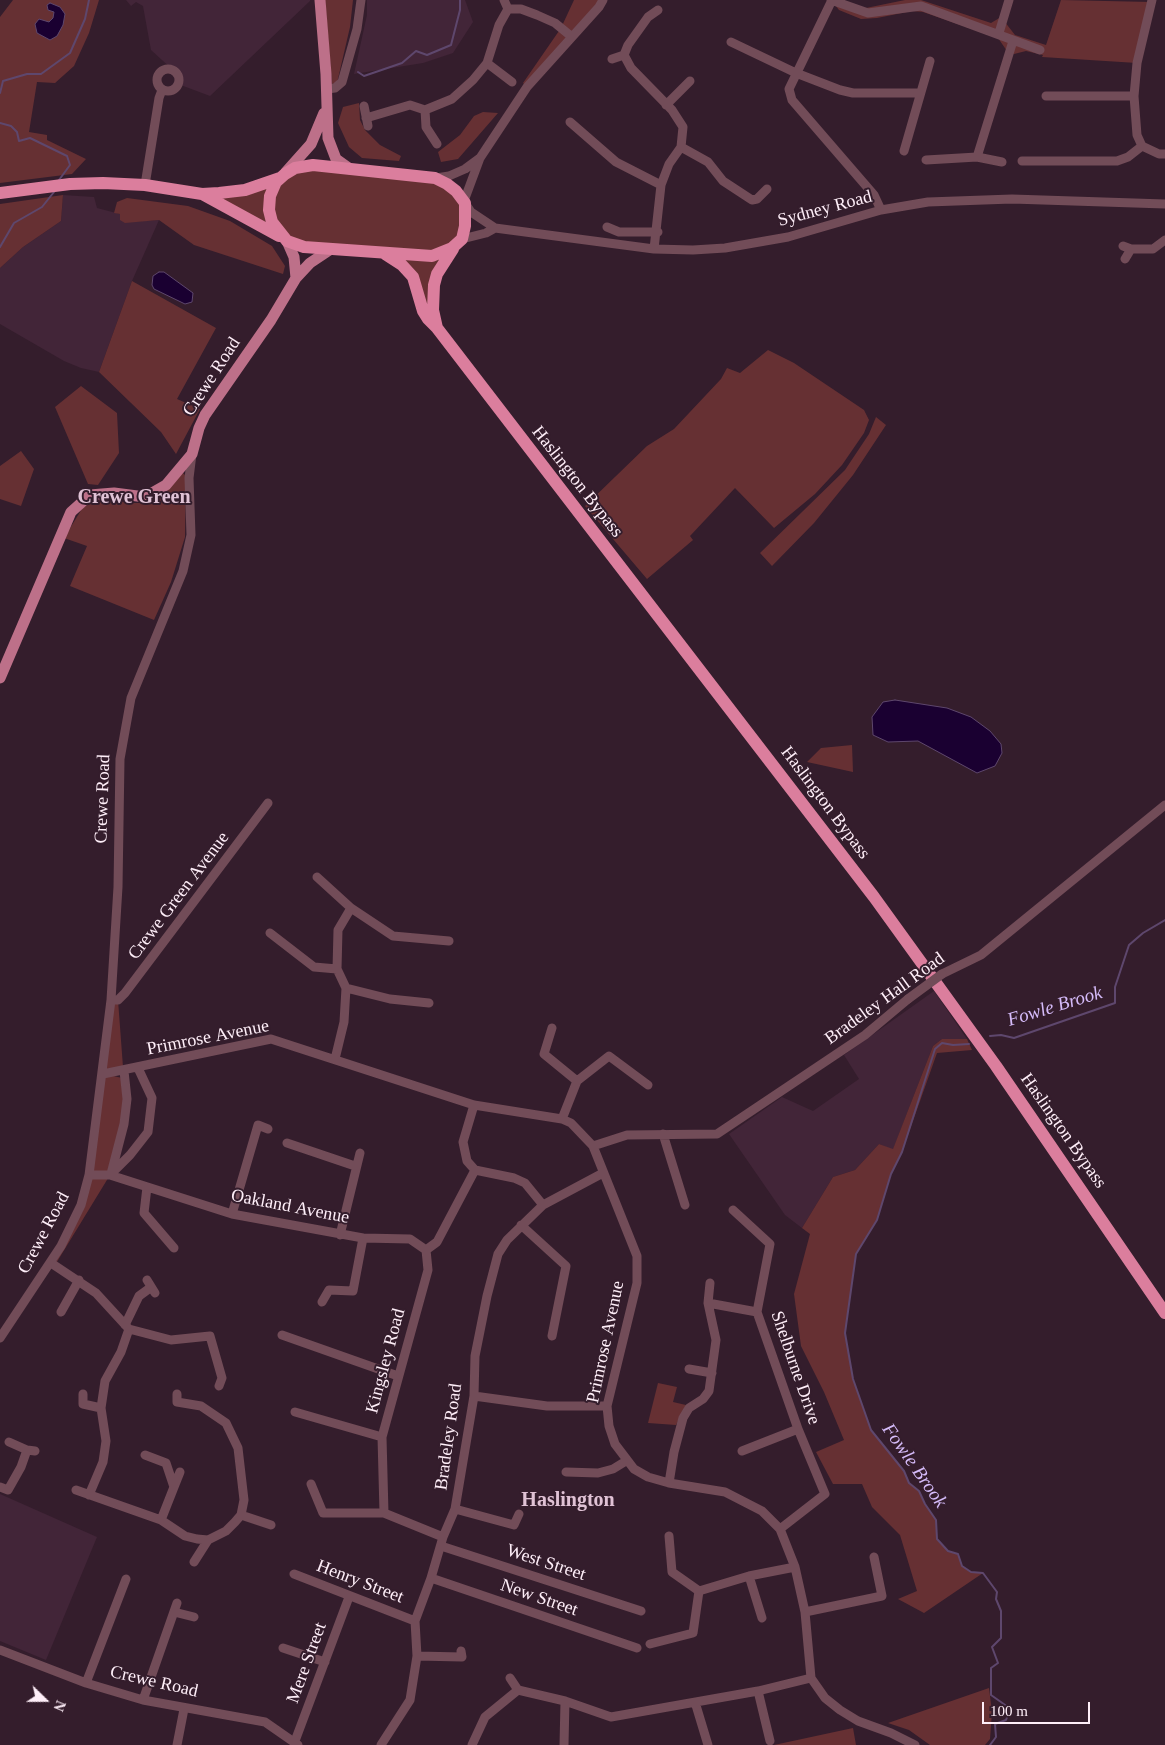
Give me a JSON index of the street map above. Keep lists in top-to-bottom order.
{
  "streets": {
    "highway": ["Haslington Bypass"],
    "main road": ["Crewe Road"],
    "street": [
      "Sydney Road",
      "Crewe Green Avenue",
      "Bradeley Hall Road",
      "Primrose Avenue",
      "Oakland Avenue",
      "Kingsley Road",
      "Shelburne Drive",
      "Bradeley Road",
      "West Street",
      "Henry Street",
      "New Street",
      "Mere Street"
    ]
  },
  "crossings": [
    ["Sydney Road", "Haslington Bypass"],
    ["Crewe Road", "Crewe Green Avenue"],
    ["Crewe Road", "Primrose Avenue"],
    ["Crewe Road", "Oakland Avenue"],
    ["Crewe Road", "Mere Street"],
    ["Bradeley Hall Road", "Primrose Avenue"],
    ["Primrose Avenue", "Shelburne Drive"],
    ["Primrose Avenue", "Bradeley Road"],
    ["Oakland Avenue", "Kingsley Road"],
    ["Bradeley Road", "West Street"],
    ["Bradeley Road", "Henry Street"],
    ["Bradeley Road", "New Street"],
    ["Henry Street", "Mere Street"]
  ],
  "districts": ["Crewe Green", "Haslington"],
  "water": ["Fowle Brook"],
  "scale_bar": "100 m",
  "north": "right"
}
